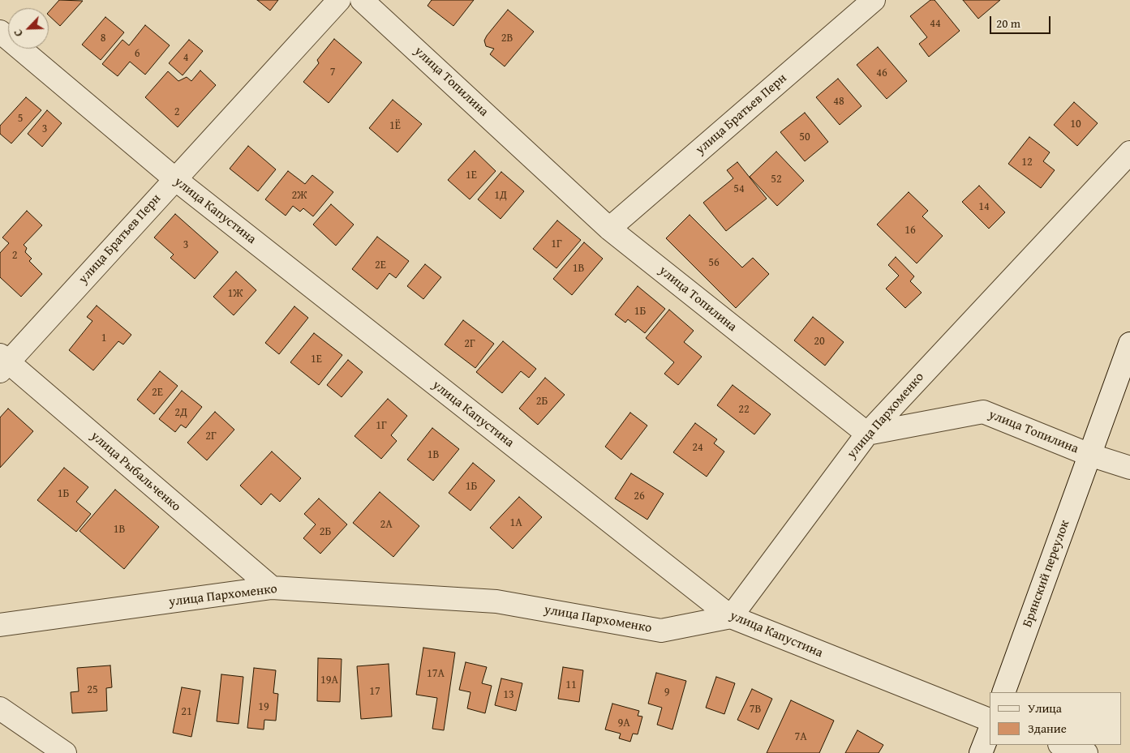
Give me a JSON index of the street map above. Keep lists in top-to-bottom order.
{
  "streets": {
    "street": [
      "улица Топилина",
      "улица Братьев Перн",
      "улица Капустина",
      "улица Пархоменко",
      "улица Рыбальченко",
      "Брянский переулок"
    ]
  },
  "crossings": [
    ["улица Топилина", "улица Братьев Перн"],
    ["улица Топилина", "улица Пархоменко"],
    ["улица Топилина", "Брянский переулок"],
    ["улица Братьев Перн", "улица Капустина"],
    ["улица Братьев Перн", "улица Рыбальченко"],
    ["улица Капустина", "улица Пархоменко"],
    ["улица Пархоменко", "улица Рыбальченко"]
  ],
  "house_numbers": [
    "44",
    "8",
    "2В",
    "6",
    "4",
    "7",
    "46",
    "48",
    "2",
    "5",
    "10",
    "1Ё",
    "3",
    "50",
    "12",
    "1Е",
    "52",
    "54",
    "2Ж",
    "1Д",
    "14",
    "16",
    "1Г",
    "3",
    "2",
    "56",
    "2Е",
    "1В",
    "1Ж",
    "1Б",
    "1",
    "20",
    "2Г",
    "1Е",
    "2Е",
    "2Б",
    "22",
    "2Д",
    "1Г",
    "2Г",
    "24",
    "1В",
    "1Б",
    "1Б",
    "26",
    "1А",
    "2А",
    "1В",
    "2Б",
    "17А",
    "19А",
    "11",
    "25",
    "17",
    "9",
    "13",
    "19",
    "7В",
    "21",
    "9А",
    "7А"
  ],
  "legend": ["Улица", "Здание"],
  "scale_bar": "20 m",
  "north": "bottom left"
}
